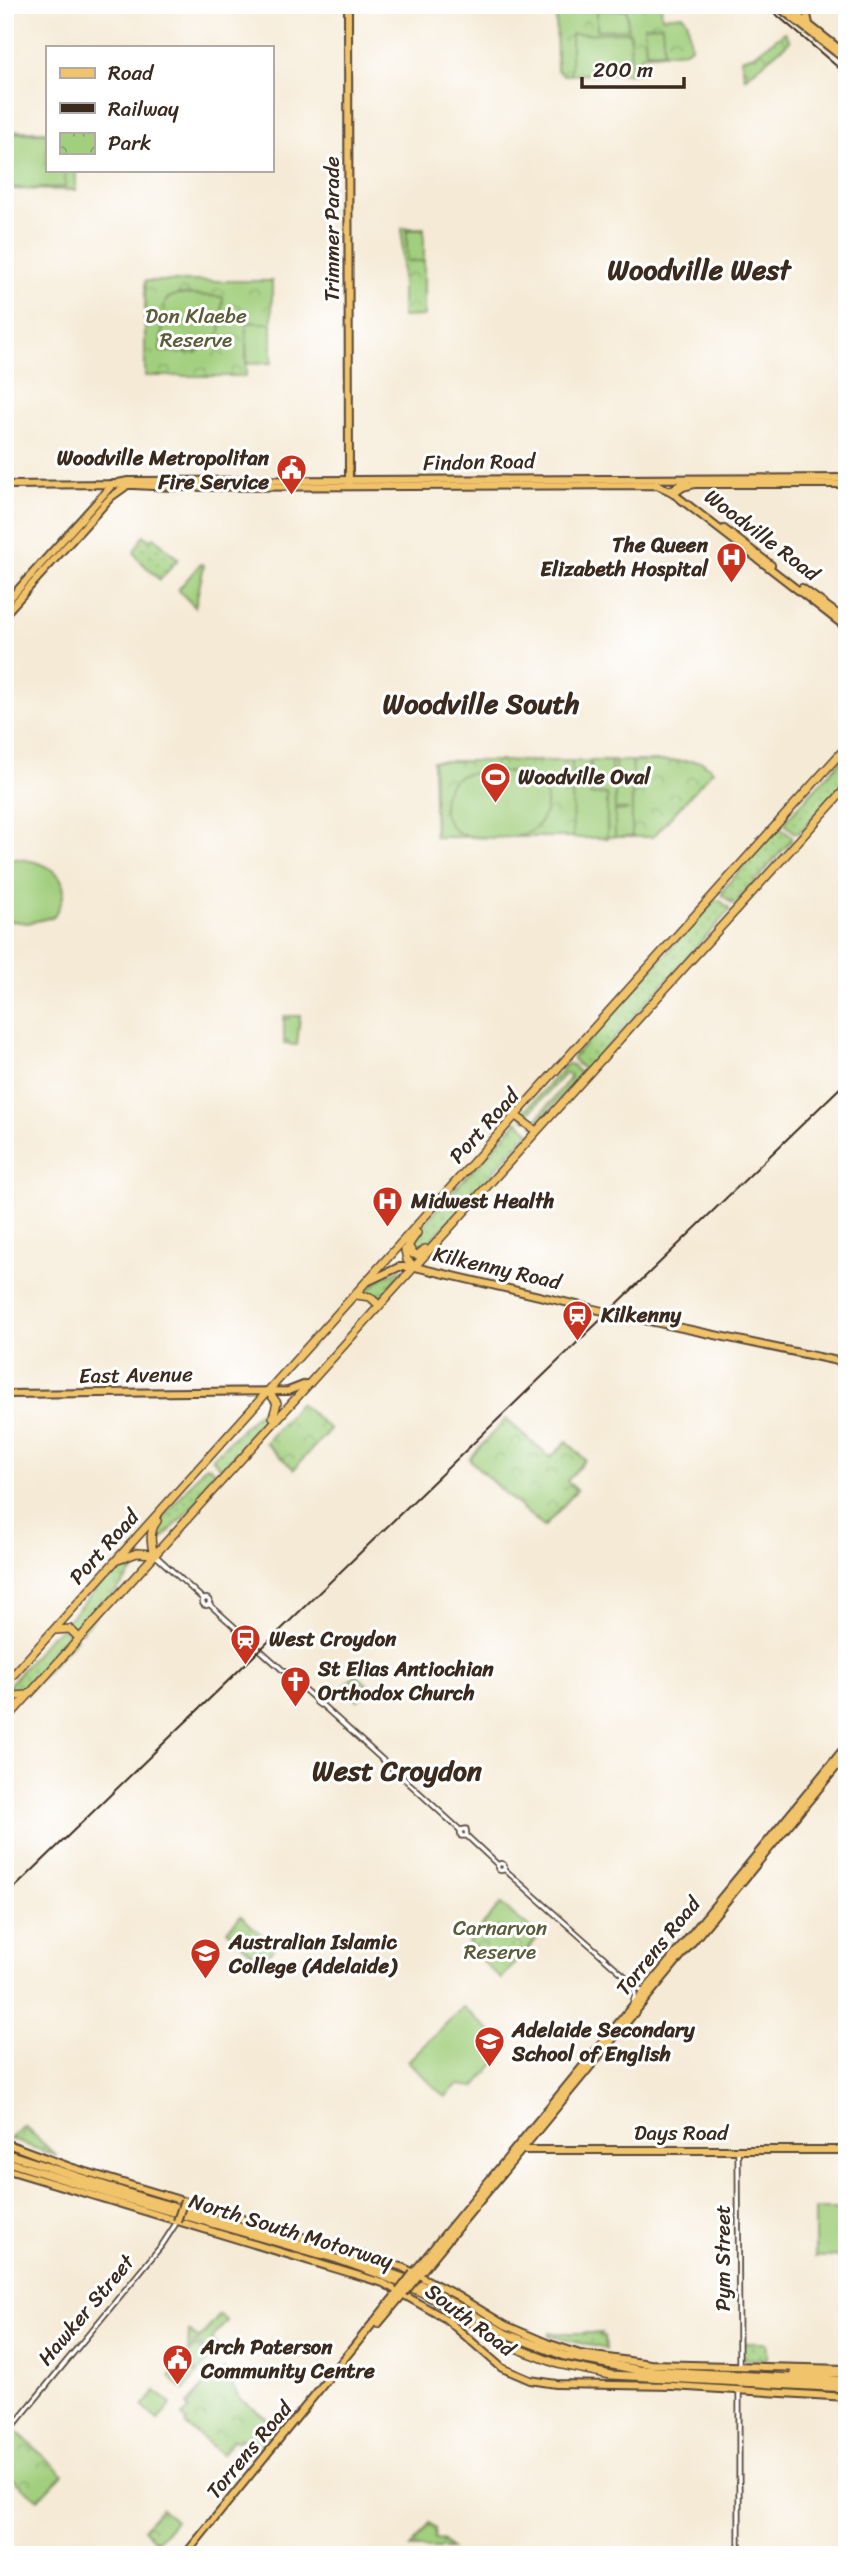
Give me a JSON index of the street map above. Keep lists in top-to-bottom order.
{
  "streets": {
    "highway": ["Port Road", "North South Motorway"],
    "main road": [
      "Trimmer Parade",
      "Findon Road",
      "Woodville Road",
      "Kilkenny Road",
      "East Avenue",
      "Torrens Road",
      "Days Road",
      "Hawker Street",
      "South Road"
    ],
    "street": ["Pym Street"]
  },
  "crossings": [
    ["Trimmer Parade", "Findon Road"],
    ["Findon Road", "Woodville Road"],
    ["Port Road", "Kilkenny Road"],
    ["Port Road", "East Avenue"],
    ["Torrens Road", "Days Road"],
    ["Torrens Road", "South Road"],
    ["Days Road", "Pym Street"],
    ["Pym Street", "South Road"],
    ["Hawker Street", "South Road"]
  ],
  "districts": ["Woodville West", "Woodville South", "West Croydon"],
  "parks": ["Don Klaebe Reserve", "Carnarvon Reserve"],
  "places": {
    "public building": ["Woodville Metropolitan Fire Service", "Arch Paterson Community Centre"],
    "hospital": ["The Queen Elizabeth Hospital", "Midwest Health"],
    "sports": ["Woodville Oval"],
    "station": ["Kilkenny", "West Croydon"],
    "church": ["St Elias Antiochian Orthodox Church"],
    "school or university": ["Australian Islamic College (Adelaide)", "Adelaide Secondary School of English"]
  },
  "legend": ["Road", "Railway", "Park"],
  "scale_bar": "200 m"
}
